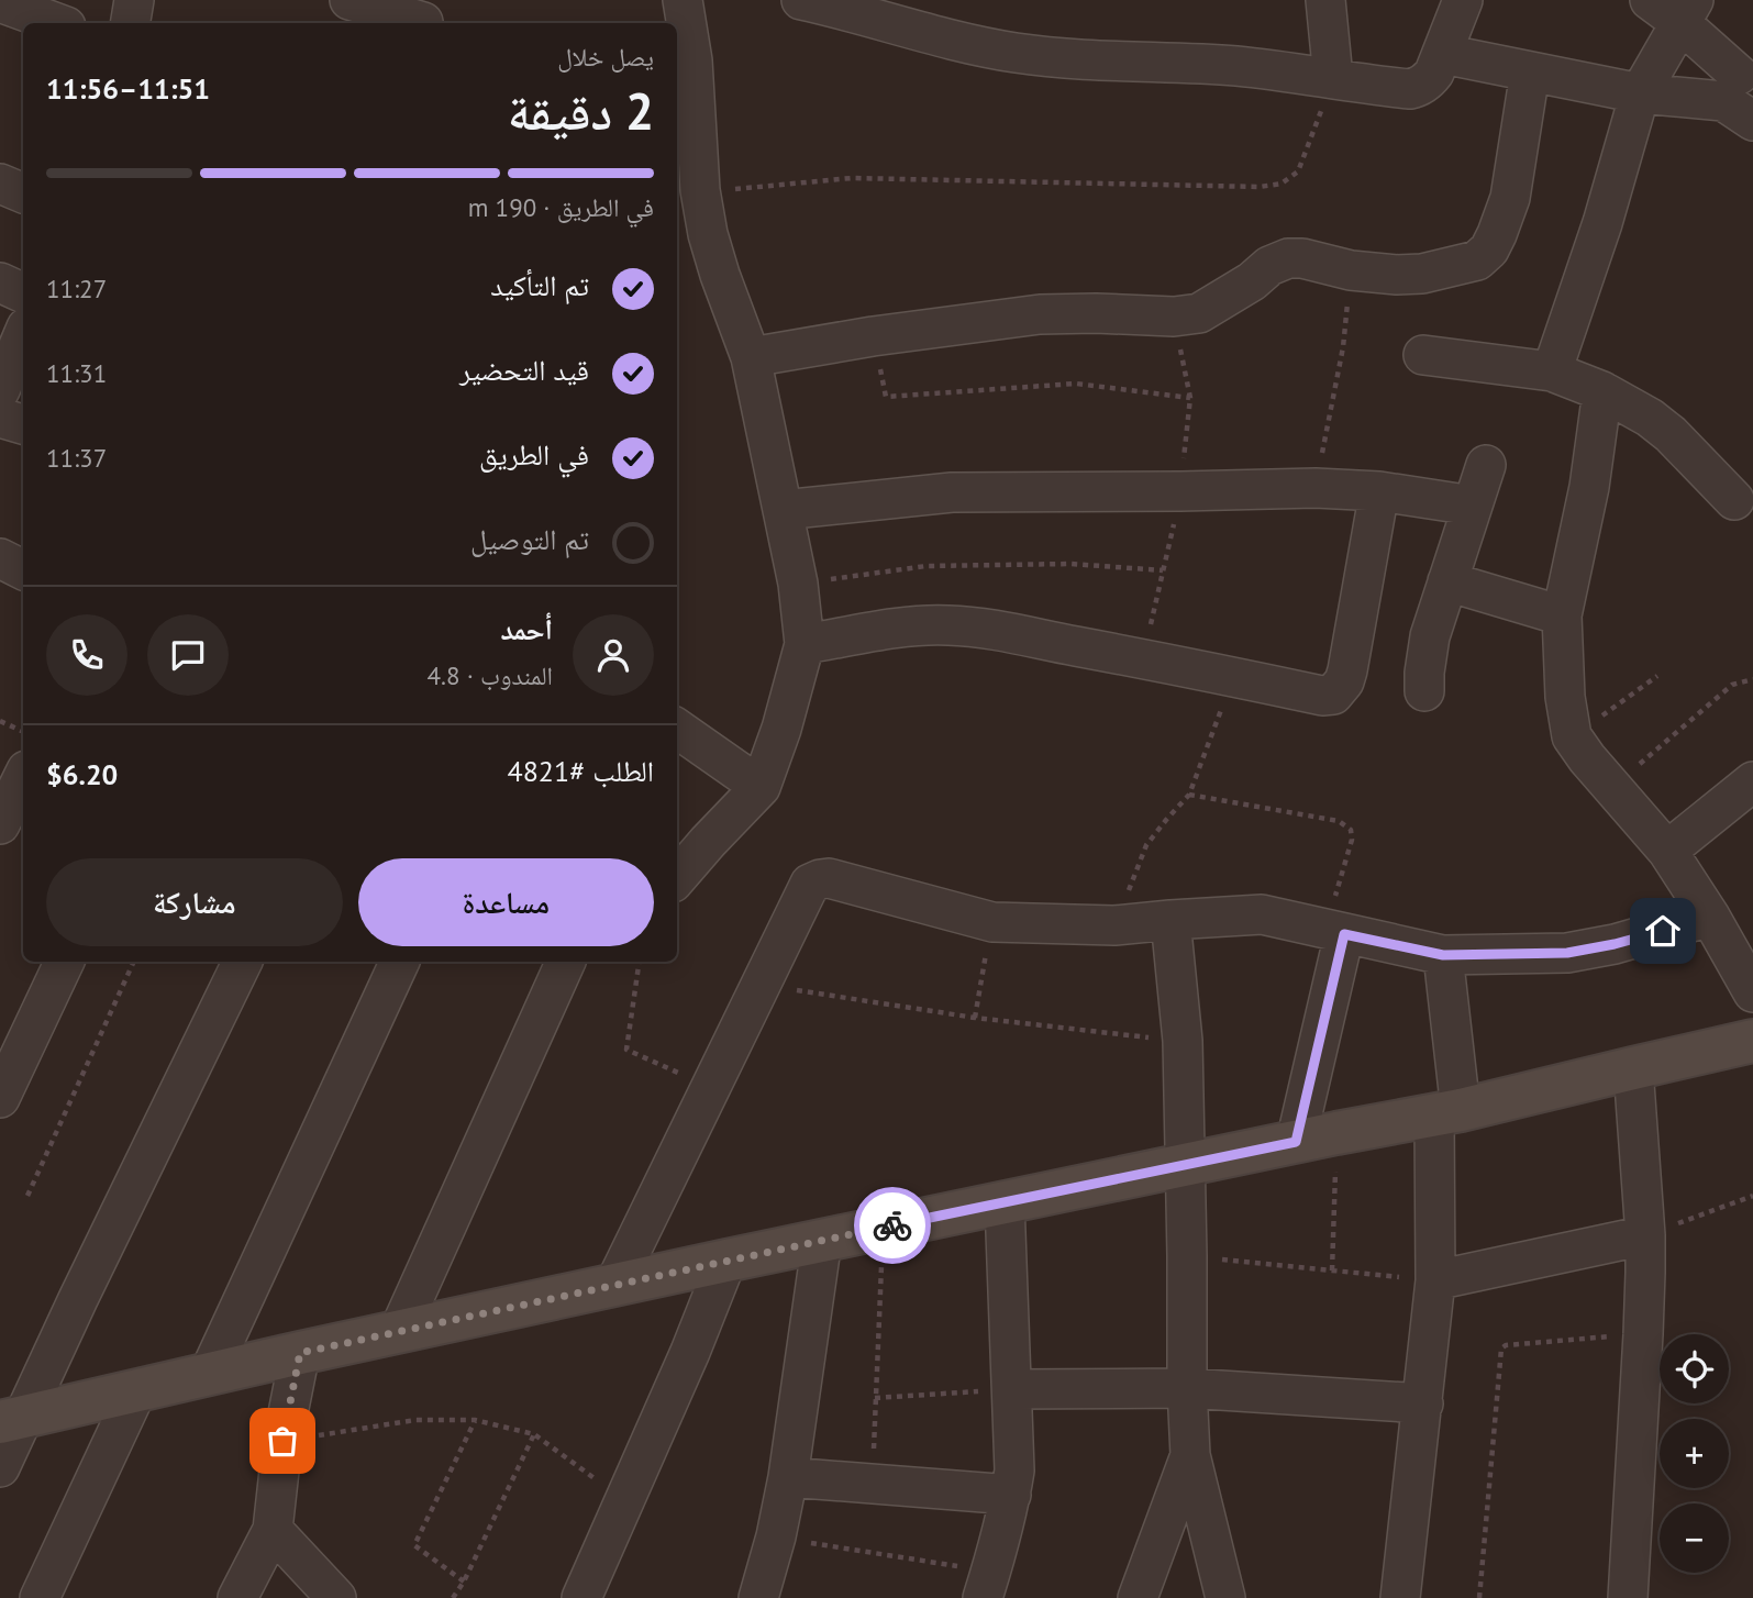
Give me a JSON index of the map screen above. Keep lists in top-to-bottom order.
{
  "page": {
    "heading": ["2 دقيقة", "يصل خلال", "11:51–11:56"],
    "panel": [
      "أحمد",
      "المندوب · 4.8",
      "الطلب #4821",
      "$6.20"
    ],
    "bar": "في الطريق · 190 m",
    "list": [
      ["تم التأكيد", "11:27"],
      ["قيد التحضير", "11:31"],
      ["في الطريق", "11:37"],
      "تم التوصيل"
    ],
    "buttons": ["مساعدة", "مشاركة"],
    "map_buttons": ["+", "−"]
  }
}
